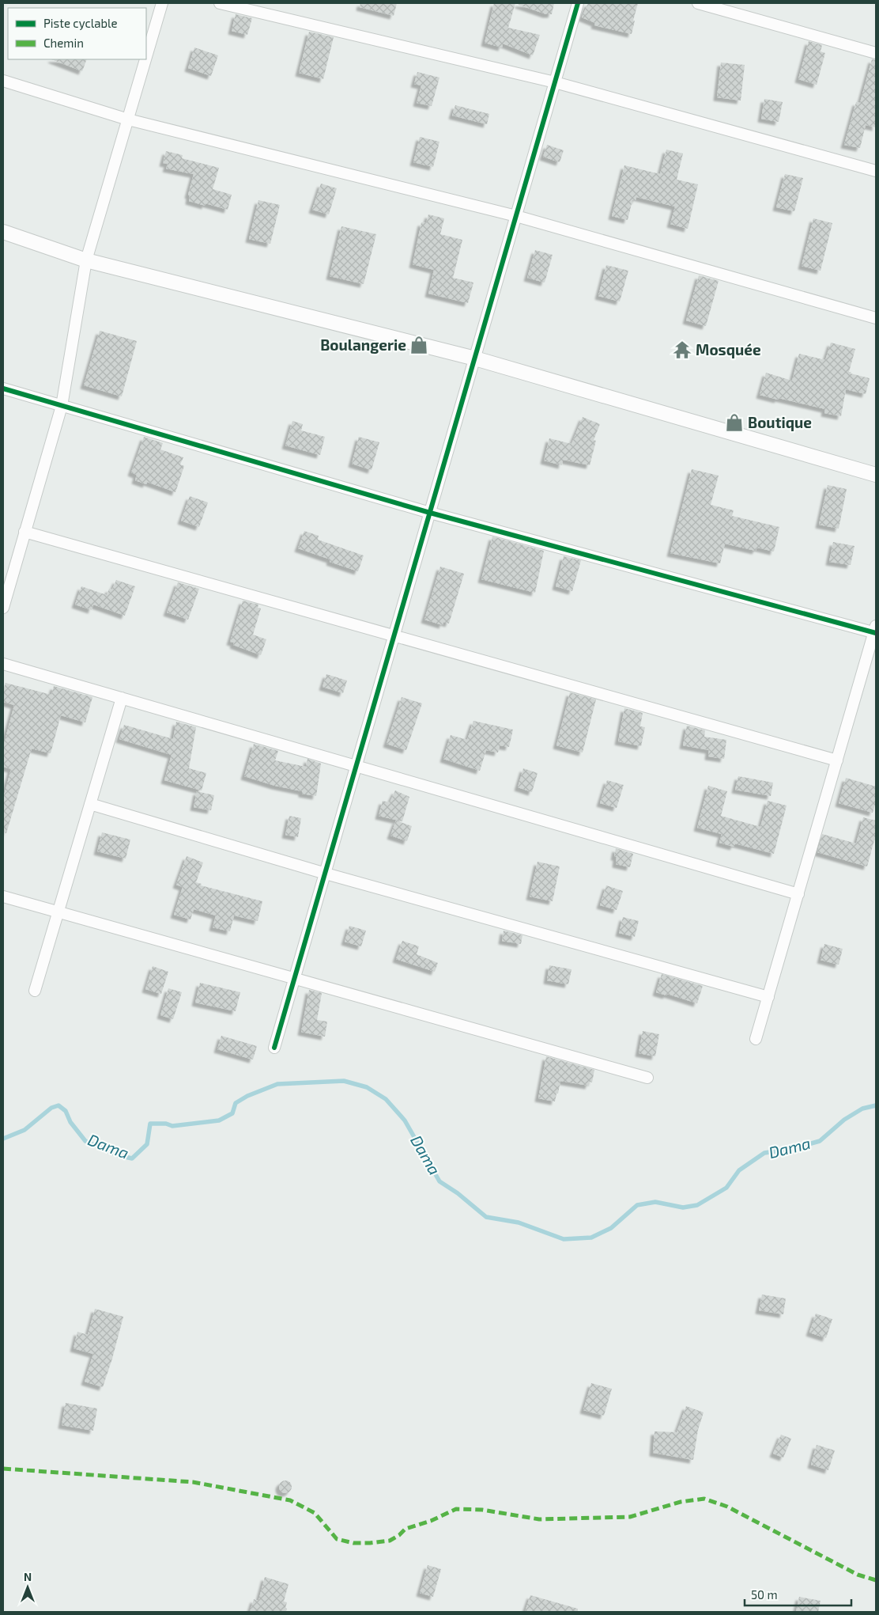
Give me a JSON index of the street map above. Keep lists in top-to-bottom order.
{
  "water": ["Dama"],
  "places": {
    "shop": ["Boulangerie", "Boutique"],
    "temple": ["Mosquée"]
  },
  "legend": ["Piste cyclable", "Chemin"],
  "scale_bar": "50 m",
  "north": "top"
}
